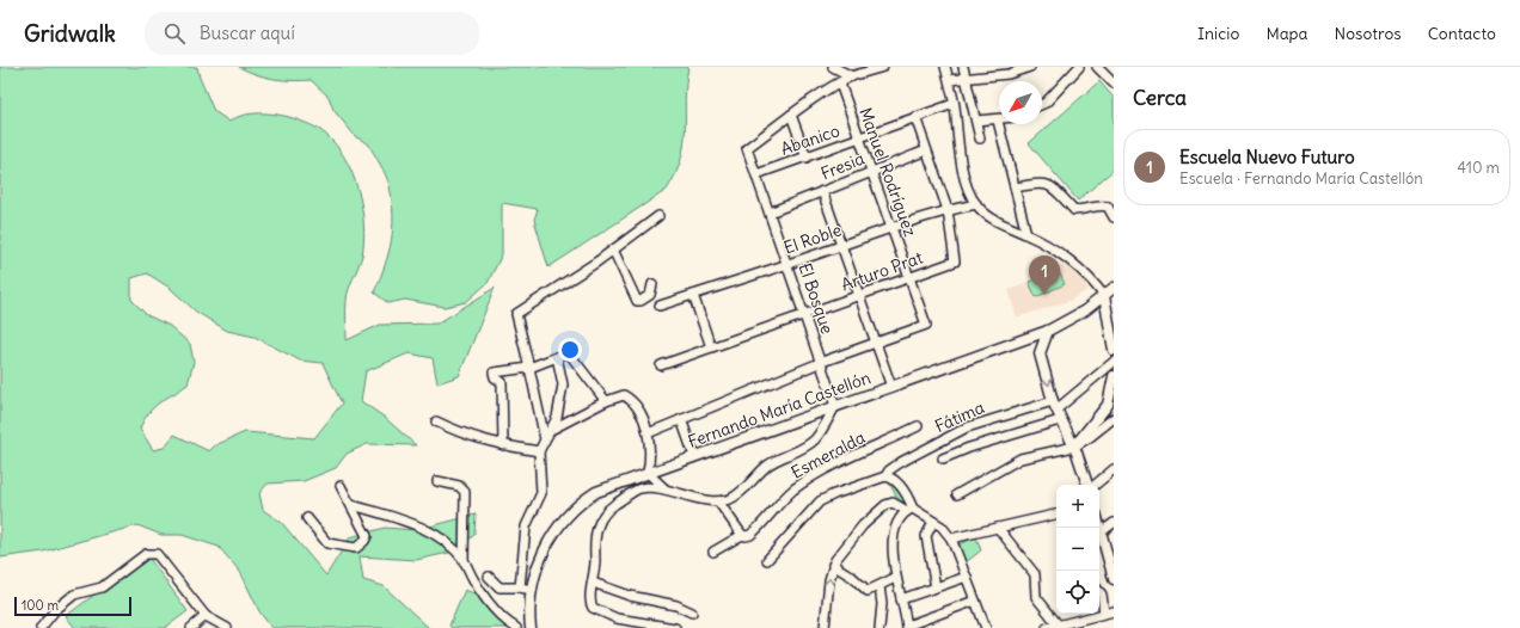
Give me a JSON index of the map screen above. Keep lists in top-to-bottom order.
{
  "streets": {
    "main road": ["Fernando María Castellón"],
    "street": [
      "Abanico",
      "Fresia",
      "Manuel Rodríguez",
      "El Roble",
      "Arturo Prat",
      "El Bosque",
      "Fátima",
      "Esmeralda"
    ]
  },
  "crossings": [
    ["Abanico", "Manuel Rodríguez"],
    ["Abanico", "El Bosque"],
    ["Fresia", "Manuel Rodríguez"],
    ["Fresia", "El Bosque"],
    ["Manuel Rodríguez", "El Roble"],
    ["Manuel Rodríguez", "Arturo Prat"],
    ["El Roble", "Arturo Prat"],
    ["El Roble", "El Bosque"],
    ["Arturo Prat", "El Bosque"],
    ["El Bosque", "Fernando María Castellón"]
  ],
  "scale_bar": "100 m",
  "north": "bottom left",
  "page": {
    "header": "Gridwalk",
    "search": "Buscar aquí",
    "nav": [
      "Inicio",
      "Mapa",
      "Nosotros",
      "Contacto"
    ],
    "heading": "Cerca",
    "list": [
      {
        "mark": "1",
        "name": "Escuela Nuevo Futuro",
        "note": "Escuela · Fernando María Castellón",
        "value": "410 m"
      }
    ],
    "pins": "1",
    "map_buttons": ["+", "−"],
    "scale": "100 m"
  }
}
